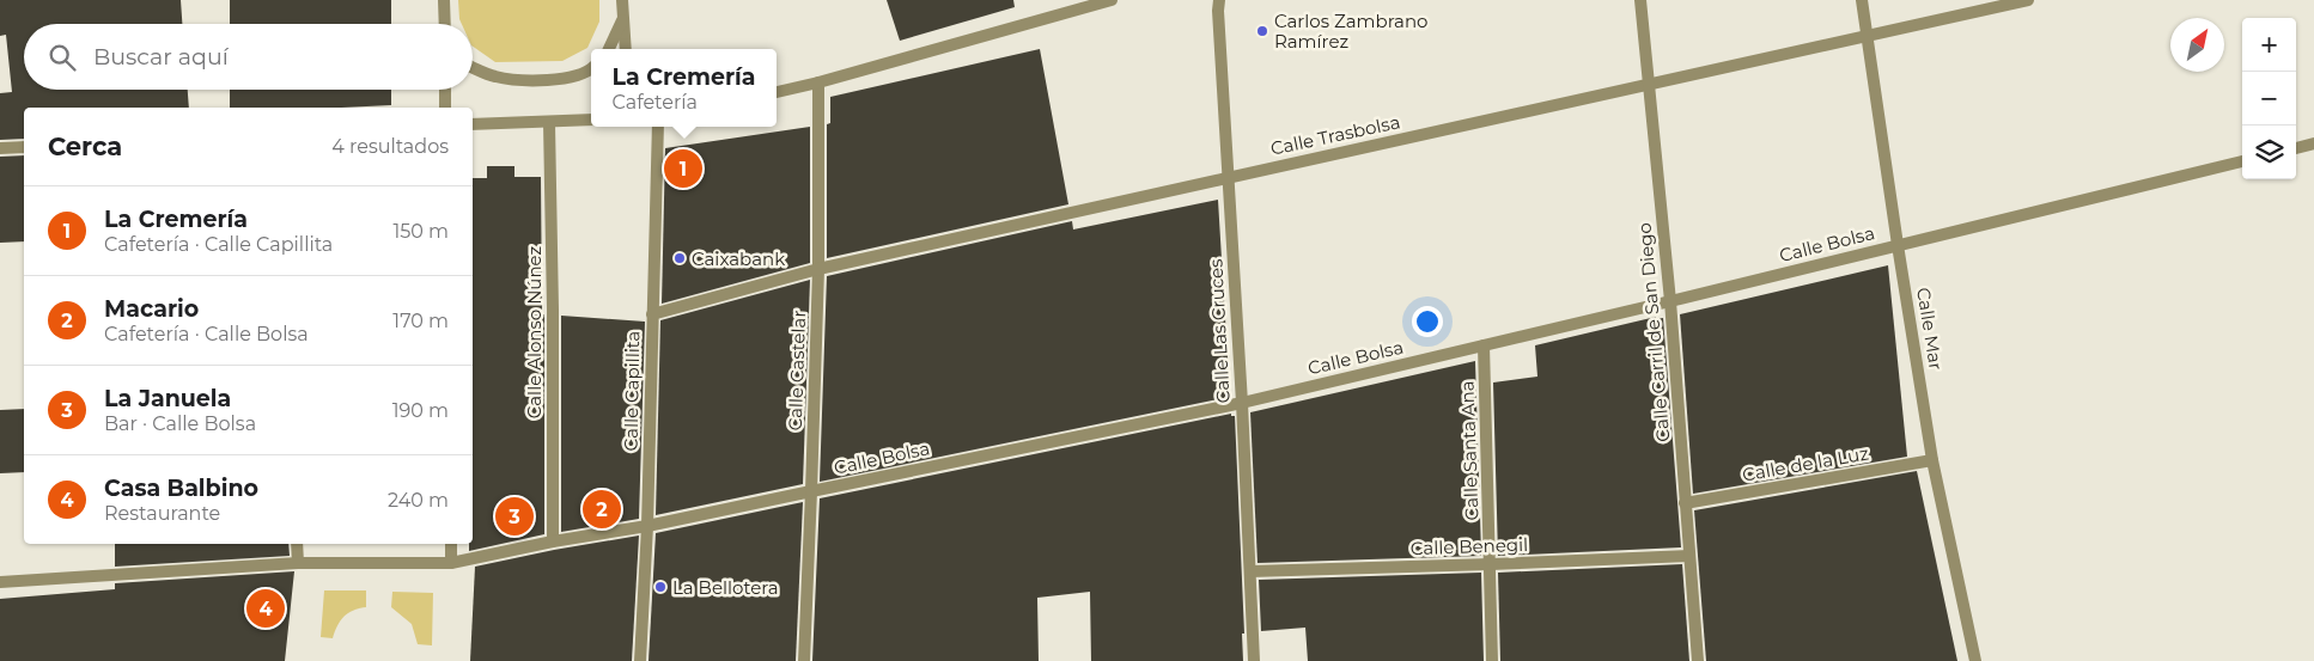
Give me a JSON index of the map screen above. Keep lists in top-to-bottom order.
{
  "streets": {
    "street": [
      "Calle Trasbolsa",
      "Calle Bolsa",
      "Calle Mar",
      "Calle Las Cruces",
      "Calle Alonso Núnez",
      "Calle Carril de San Diego",
      "Calle Castelar",
      "Calle Capillita",
      "Calle Santa Ana",
      "Calle de la Luz",
      "Calle Benegil"
    ]
  },
  "crossings": [
    ["Calle Trasbolsa", "Calle Mar"],
    ["Calle Trasbolsa", "Calle Las Cruces"],
    ["Calle Trasbolsa", "Calle Carril de San Diego"],
    ["Calle Trasbolsa", "Calle Castelar"],
    ["Calle Trasbolsa", "Calle Capillita"],
    ["Calle Bolsa", "Calle Mar"],
    ["Calle Bolsa", "Calle Las Cruces"],
    ["Calle Bolsa", "Calle Alonso Núnez"],
    ["Calle Bolsa", "Calle Carril de San Diego"],
    ["Calle Bolsa", "Calle Castelar"],
    ["Calle Bolsa", "Calle Capillita"],
    ["Calle Bolsa", "Calle Santa Ana"],
    ["Calle Mar", "Calle de la Luz"],
    ["Calle Las Cruces", "Calle Benegil"],
    ["Calle Carril de San Diego", "Calle de la Luz"],
    ["Calle Carril de San Diego", "Calle Benegil"],
    ["Calle Santa Ana", "Calle Benegil"]
  ],
  "places": ["Carlos Zambrano Ramírez", "Caixabank", "La Bellotera"],
  "north": "top right",
  "page": {
    "map_buttons": ["+", "−"],
    "search": "Buscar aquí",
    "popup": ["La Cremería", "Cafetería"],
    "heading": ["Cerca", "4 resultados"],
    "pins": [
      "1",
      "2",
      "3",
      "4"
    ],
    "list": [
      {
        "mark": "1",
        "name": "La Cremería",
        "note": "Cafetería · Calle Capillita",
        "value": "150 m"
      },
      {
        "mark": "2",
        "name": "Macario",
        "note": "Cafetería · Calle Bolsa",
        "value": "170 m"
      },
      {
        "mark": "3",
        "name": "La Januela",
        "note": "Bar · Calle Bolsa",
        "value": "190 m"
      },
      {
        "mark": "4",
        "name": "Casa Balbino",
        "note": "Restaurante",
        "value": "240 m"
      }
    ]
  }
}
